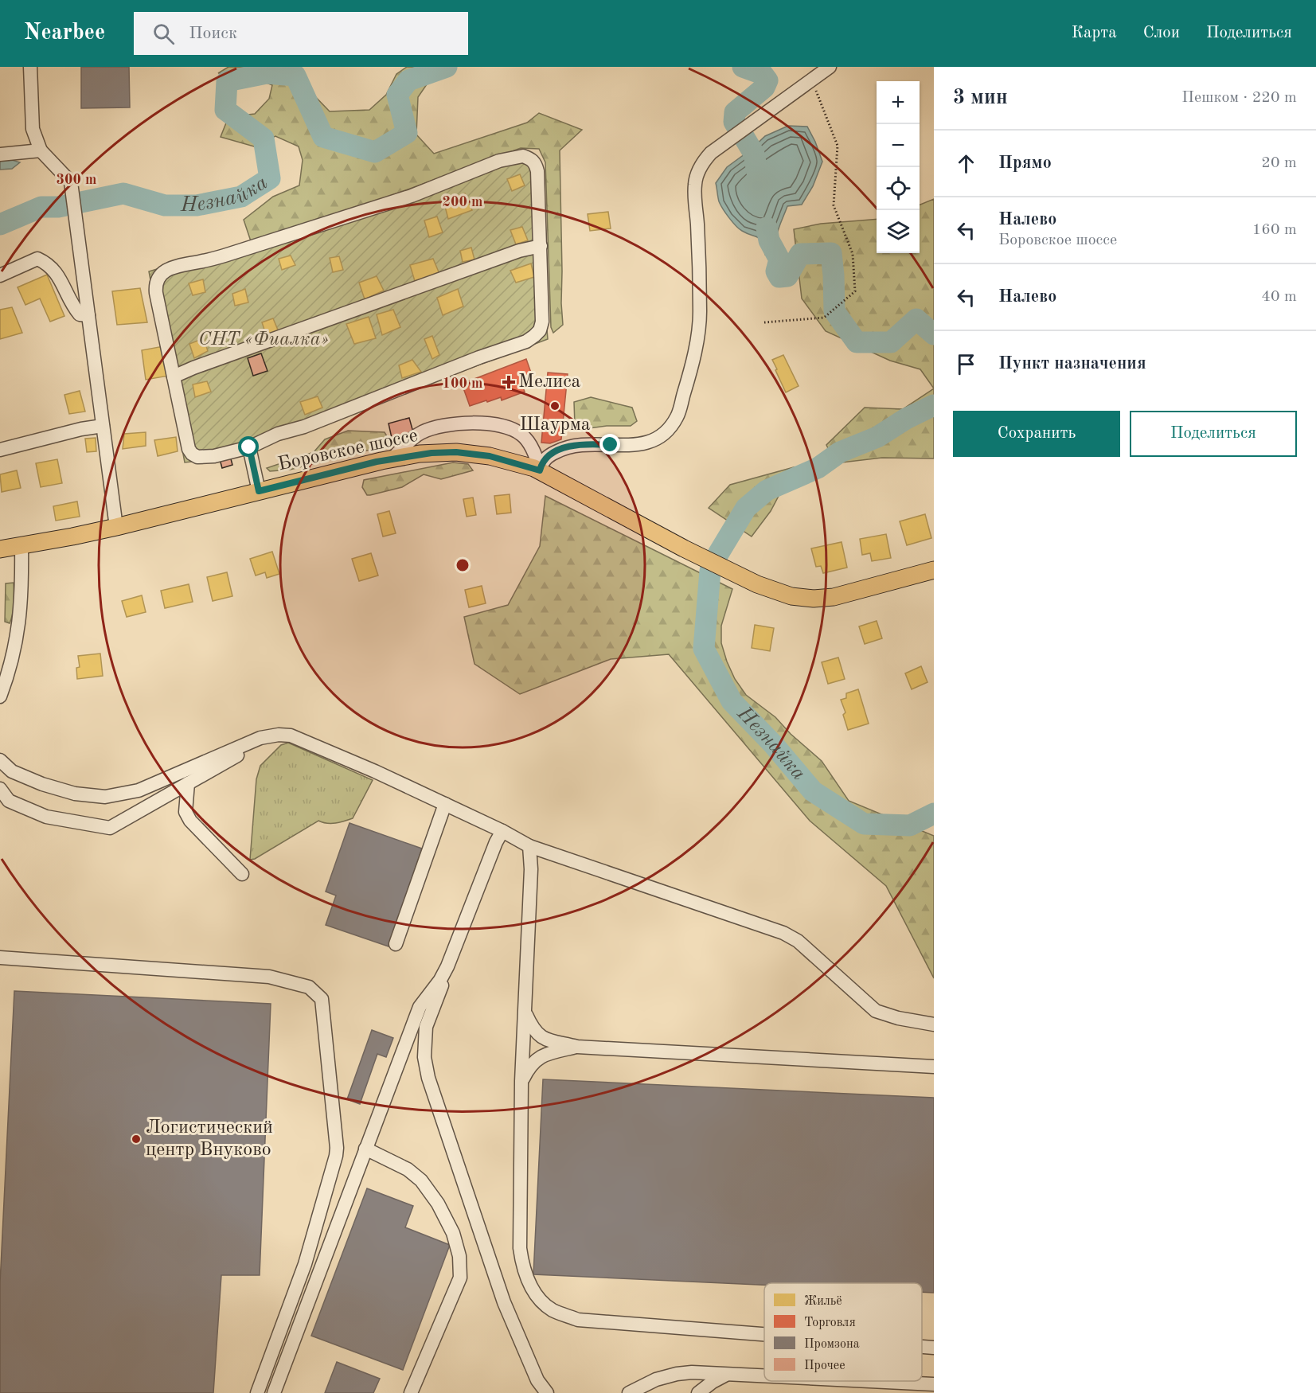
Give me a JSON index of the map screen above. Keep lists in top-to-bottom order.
{
  "streets": {
    "main road": ["Боровское шоссе"]
  },
  "water": ["Незнайка"],
  "parks": ["СНТ «Фиалка»"],
  "places": {
    "health": ["Мелиса"],
    "other": ["Шаурма", "Логистический центр Внуково"]
  },
  "legend": [
    "Жильё",
    "Торговля",
    "Промзона",
    "Прочее"
  ],
  "page": {
    "header": "Nearbee",
    "search": "Поиск",
    "nav": ["Карта", "Слои", "Поделиться"],
    "heading": ["3 мин", "Пешком · 220 m"],
    "map_buttons": ["+", "−"],
    "list": [
      ["Прямо", "20 m"],
      ["Налево", "Боровское шоссе", "160 m"],
      ["Налево", "40 m"],
      "Пункт назначения"
    ],
    "buttons": ["Сохранить", "Поделиться"]
  },
  "rings": ["300 m", "200 m", "100 m"]
}
